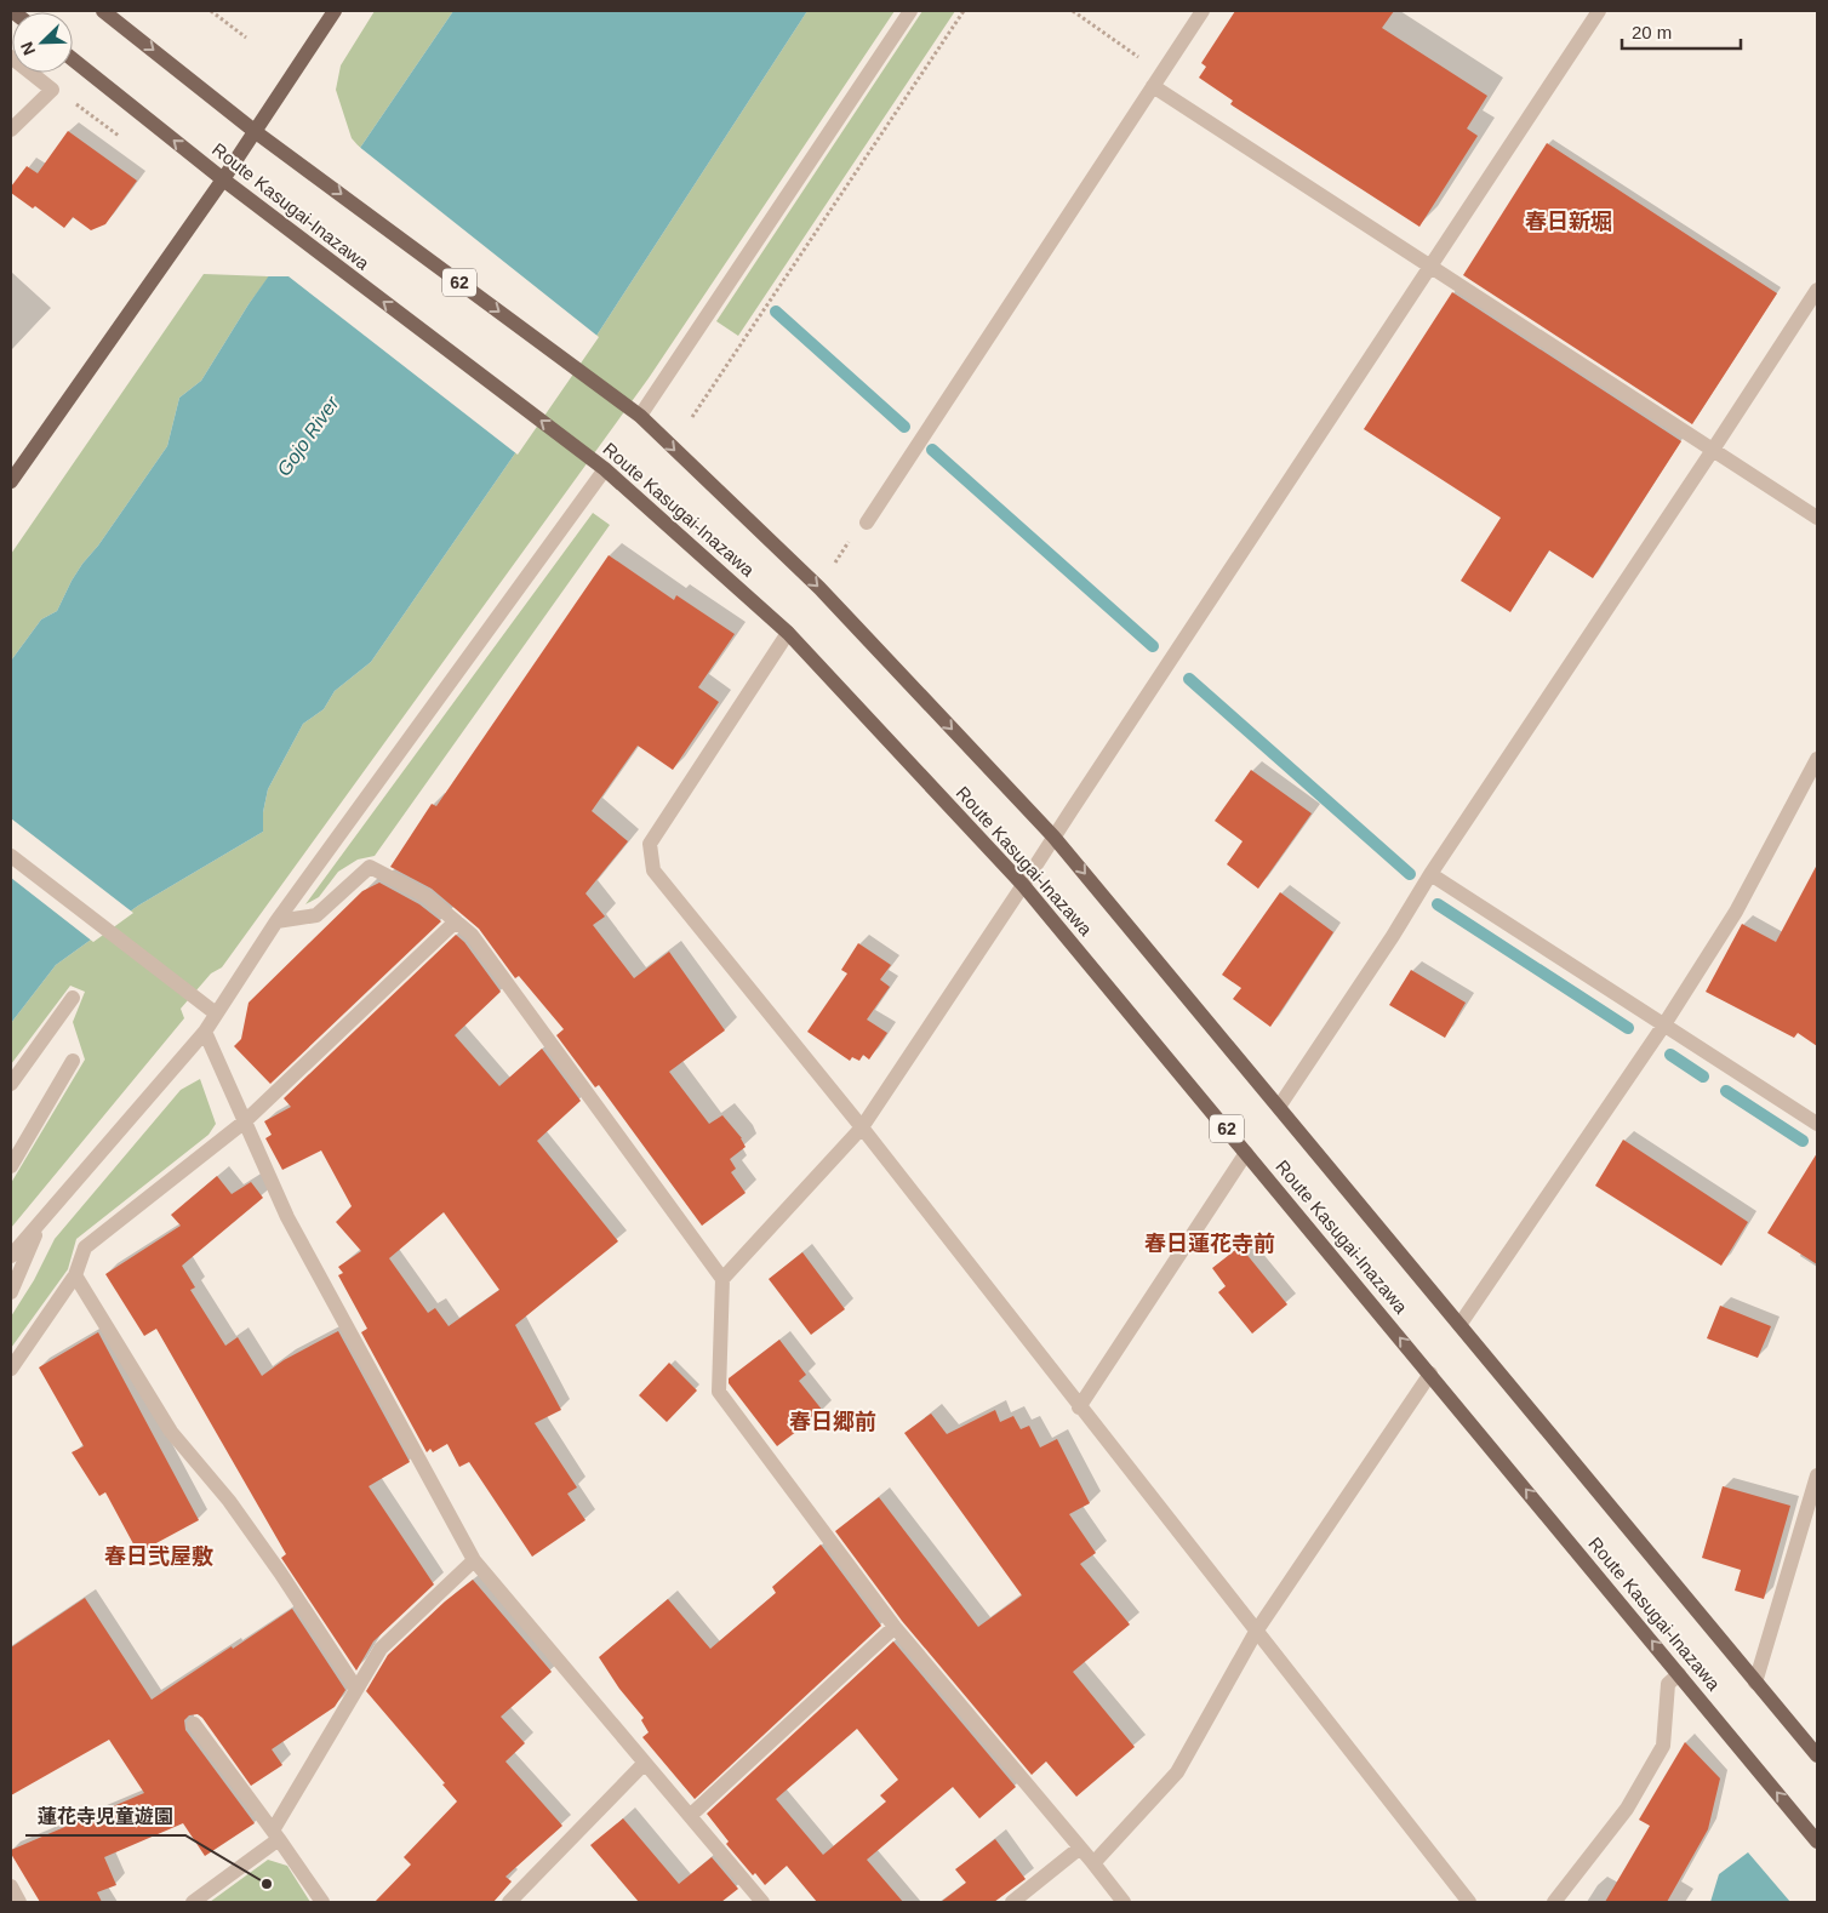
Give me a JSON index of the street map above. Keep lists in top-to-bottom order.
{
  "streets": {
    "main road": ["Route Kasugai-Inazawa", "62"]
  },
  "districts": [
    "春日新堀",
    "春日蓮花寺前",
    "春日郷前",
    "春日弐屋敷"
  ],
  "water": ["Gojo River"],
  "places": ["蓮花寺児童遊園"],
  "scale_bar": "20 m",
  "north": "bottom left"
}
